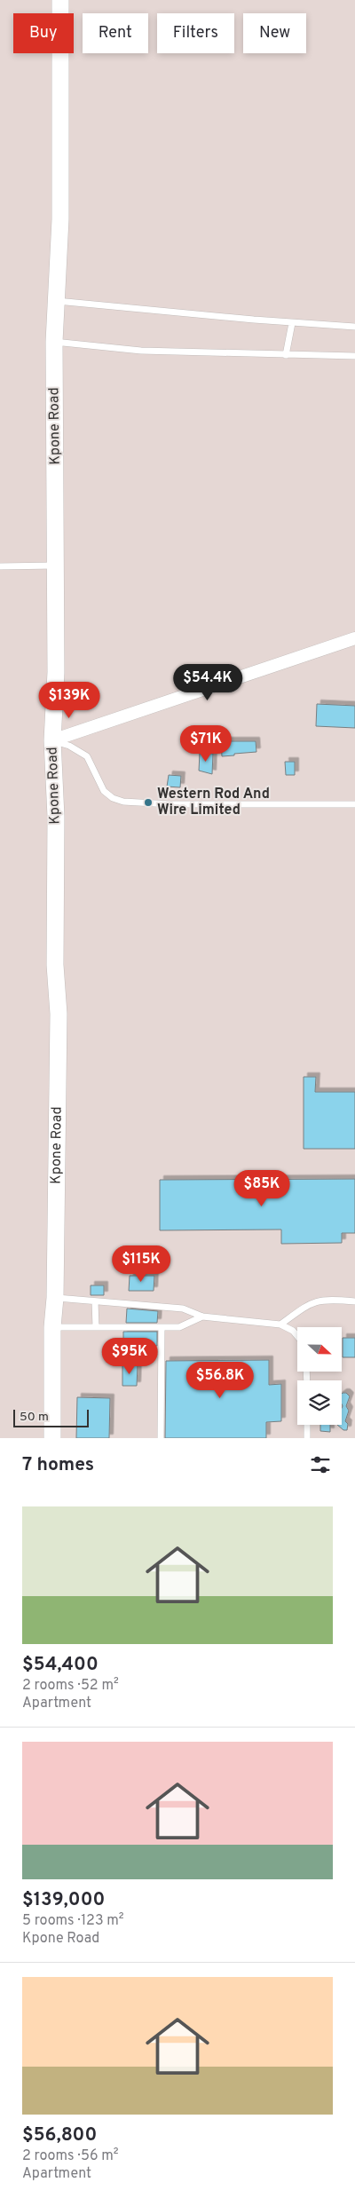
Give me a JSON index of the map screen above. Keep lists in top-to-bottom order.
{
  "streets": {
    "main road": ["Kpone Road"]
  },
  "places": ["Western Rod And Wire Limited"],
  "scale_bar": "50 m",
  "north": "right",
  "page": {
    "chip": [
      "Buy",
      "Rent",
      "Filters",
      "New"
    ],
    "price": [
      "$54.4K",
      "$139K",
      "$71K",
      "$85K",
      "$115K",
      "$95K",
      "$56.8K"
    ],
    "scale": "50 m",
    "heading": "7 homes",
    "list": [
      {
        "name": "$54,400",
        "note": "2 rooms · 52 m² · Apartment"
      },
      {
        "name": "$139,000",
        "note": "5 rooms · 123 m² · Kpone Road"
      },
      {
        "name": "$56,800",
        "note": "2 rooms · 56 m² · Apartment"
      }
    ]
  }
}
